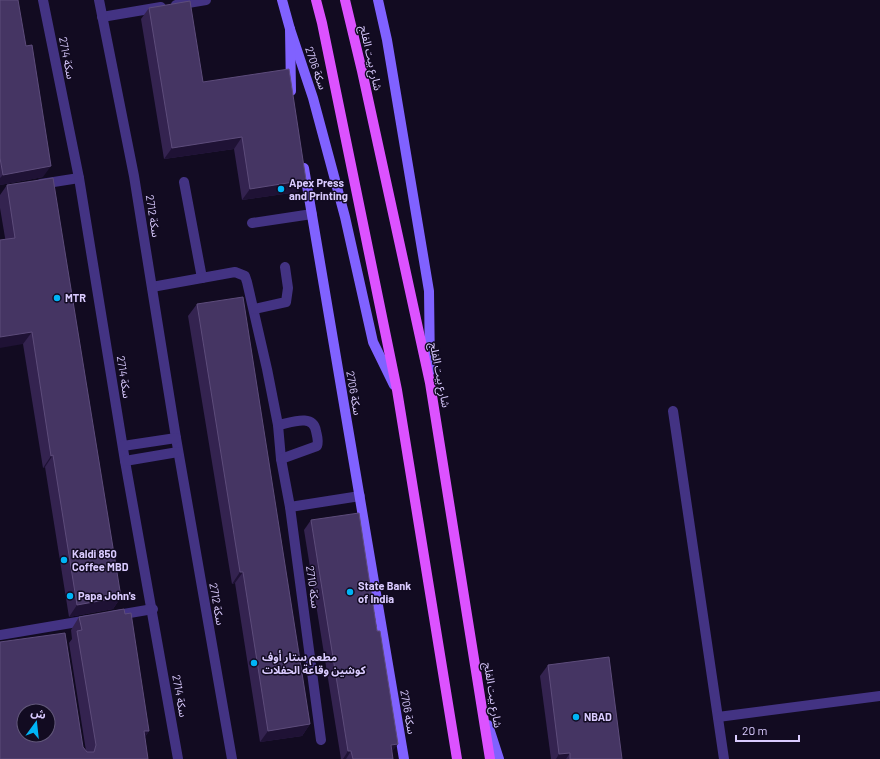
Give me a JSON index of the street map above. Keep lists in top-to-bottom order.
{
  "streets": {
    "main road": ["شارع بيت الفلج", "سكة 2706"],
    "street": ["سكة 2714", "سكة 2712", "سكة 2710"]
  },
  "places": [
    "Apex Press and Printing",
    "MTR",
    "Kaldi 850 Coffee MBD",
    "State Bank of India",
    "Papa John's",
    "مطعم ستار أوف كوشين وقاعة الحفلات",
    "NBAD"
  ],
  "scale_bar": "20 m",
  "north": "top"
}
